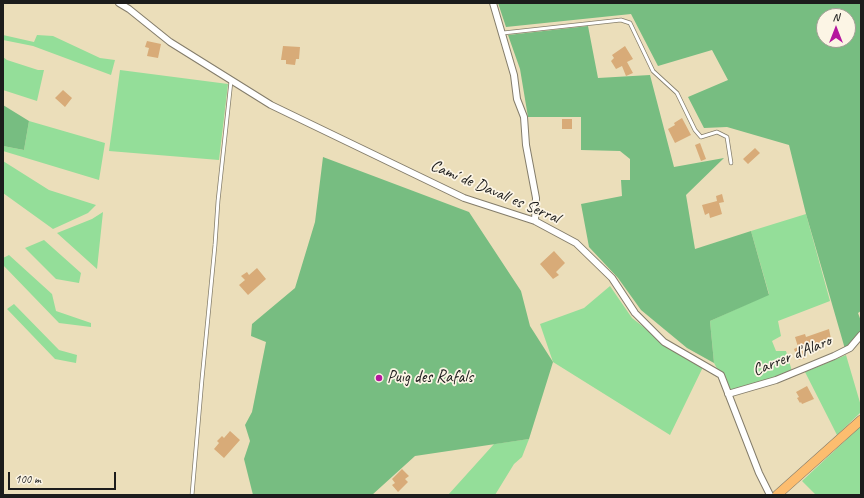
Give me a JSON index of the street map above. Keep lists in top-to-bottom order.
{
  "streets": {
    "street": ["Camí de Davall es Serral", "Carrer d'Alaro"]
  },
  "crossings": [
    ["Camí de Davall es Serral", "Carrer d'Alaro"]
  ],
  "places": ["Puig des Rafals"],
  "scale_bar": "100 m",
  "north": "top"
}
